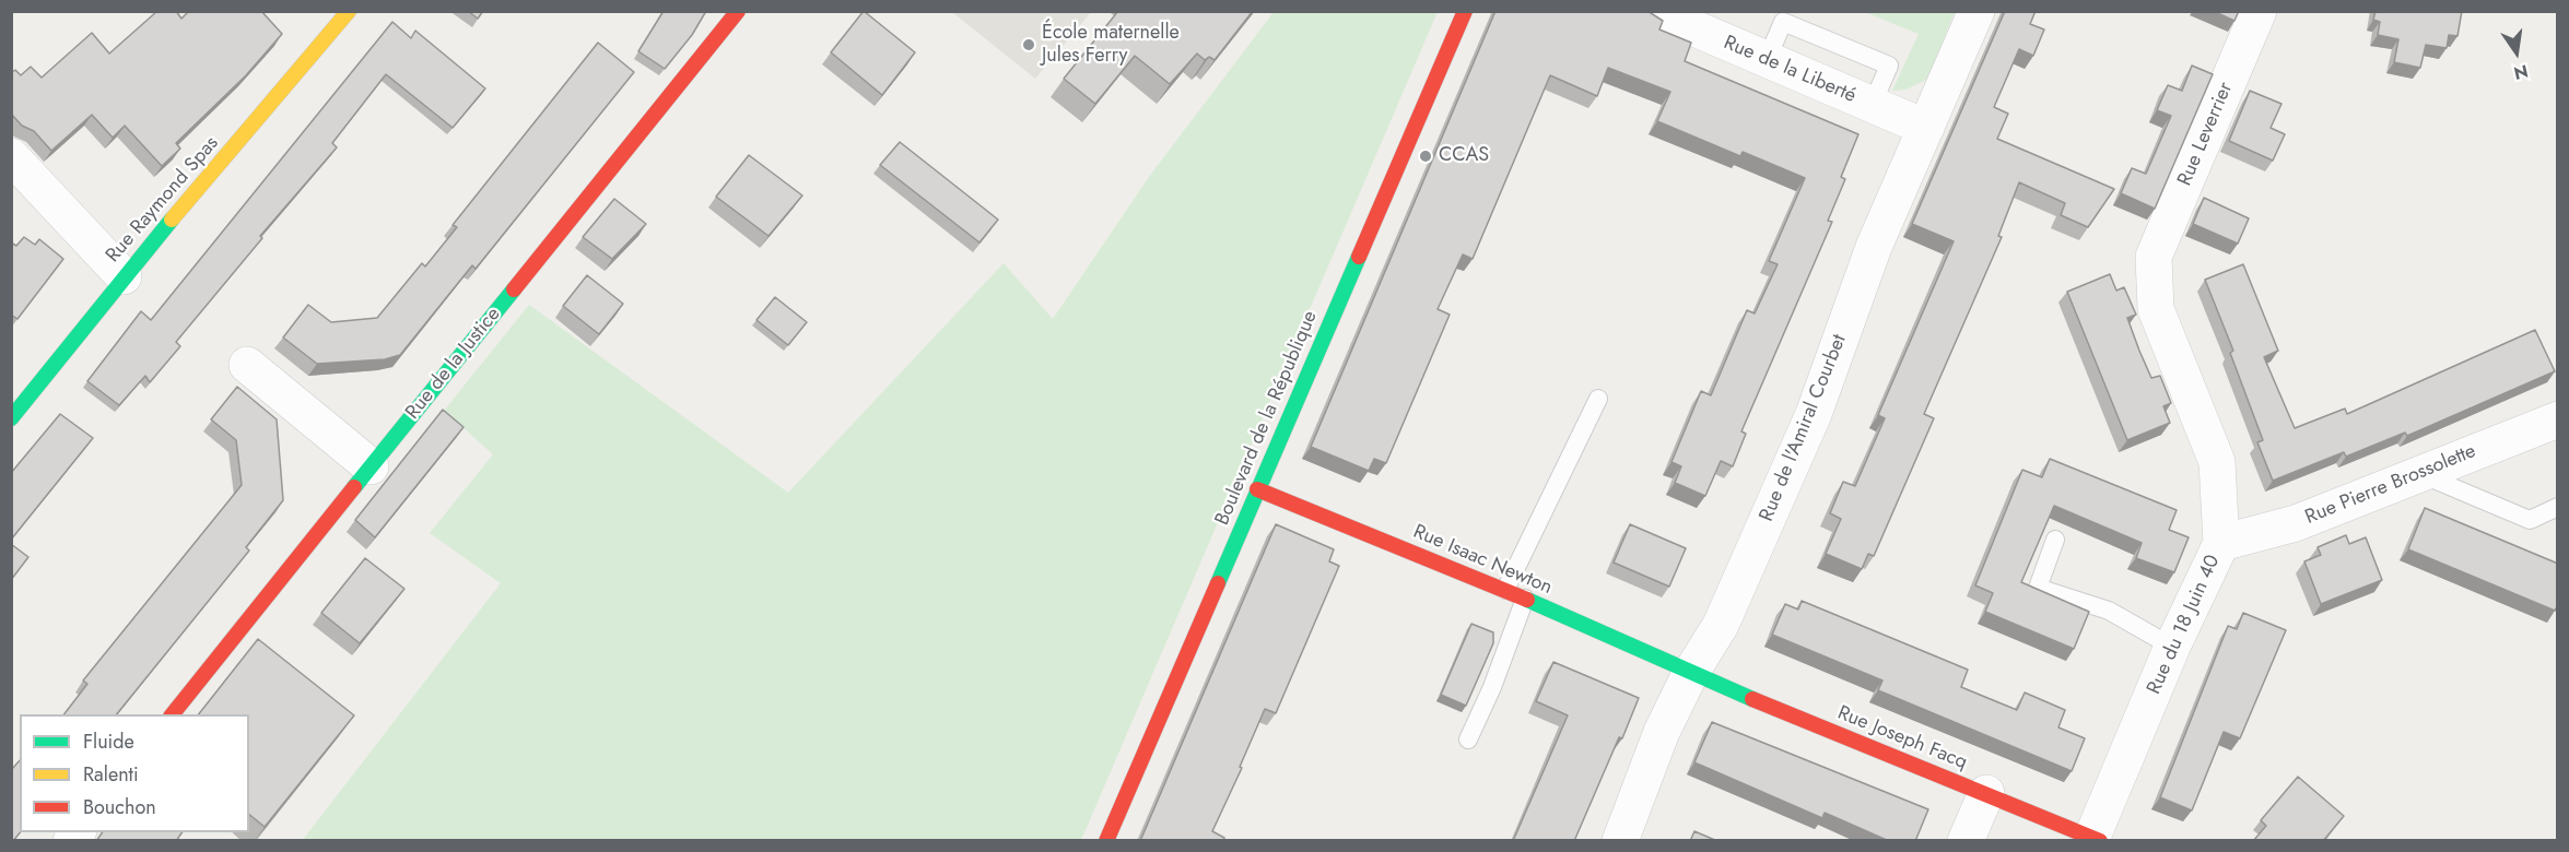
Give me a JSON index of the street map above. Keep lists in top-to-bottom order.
{
  "streets": {
    "street": [
      "Rue de la Liberté",
      "Rue Leverrier",
      "Rue Raymond Spas",
      "Rue de la Justice",
      "Boulevard de la République",
      "Rue de l'Amiral Courbet",
      "Rue Pierre Brossolette",
      "Rue Isaac Newton",
      "Rue du 18 Juin 40",
      "Rue Joseph Facq"
    ]
  },
  "crossings": [
    ["Rue de la Liberté", "Rue de l'Amiral Courbet"],
    ["Rue Leverrier", "Rue du 18 Juin 40"],
    ["Boulevard de la République", "Rue Isaac Newton"],
    ["Rue de l'Amiral Courbet", "Rue Isaac Newton"],
    ["Rue de l'Amiral Courbet", "Rue Joseph Facq"],
    ["Rue Pierre Brossolette", "Rue du 18 Juin 40"],
    ["Rue Isaac Newton", "Rue Joseph Facq"],
    ["Rue du 18 Juin 40", "Rue Joseph Facq"]
  ],
  "places": ["École maternelle Jules Ferry", "CCAS"],
  "legend": ["Fluide", "Ralenti", "Bouchon"],
  "north": "bottom"
}
